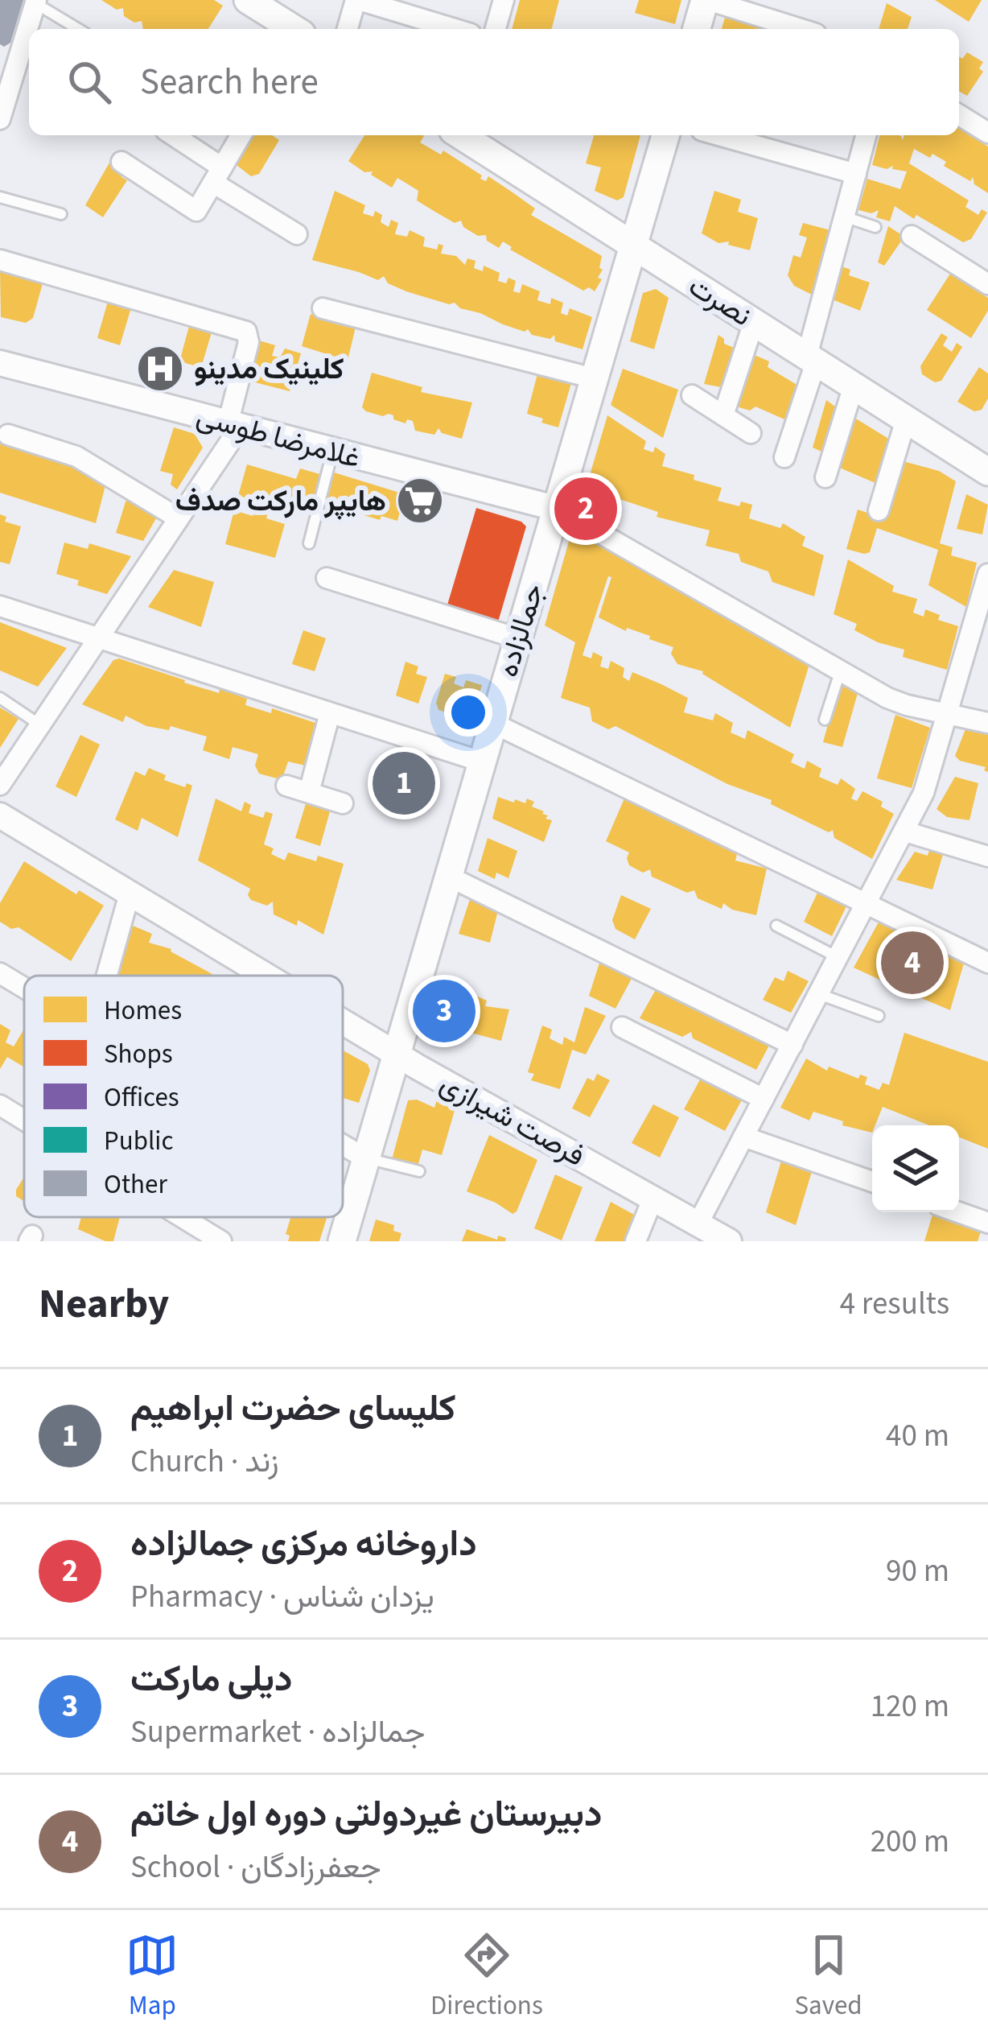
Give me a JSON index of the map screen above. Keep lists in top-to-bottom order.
{
  "streets": {
    "main road": ["نصرت", "جمالزاده"],
    "street": ["غلامرضا طوسی", "فرصت شیرازی"]
  },
  "crossings": [
    ["نصرت", "جمالزاده"],
    ["غلامرضا طوسی", "جمالزاده"],
    ["جمالزاده", "فرصت شیرازی"]
  ],
  "places": {
    "hospital": ["کلینیک مدینو"],
    "supermarket": ["هايپر ماركت صدف"]
  },
  "legend": [
    "Homes",
    "Shops",
    "Offices",
    "Public",
    "Other"
  ],
  "page": {
    "search": "Search here",
    "pins": [
      "2",
      "1",
      "4",
      "3"
    ],
    "heading": ["Nearby", "4 results"],
    "list": [
      {
        "mark": "1",
        "name": "کلیسای حضرت ابراهیم",
        "note": "Church · زند",
        "value": "40 m"
      },
      {
        "mark": "2",
        "name": "داروخانه مرکزی جمالزاده",
        "note": "Pharmacy · یزدان شناس",
        "value": "90 m"
      },
      {
        "mark": "3",
        "name": "دیلی مارکت",
        "note": "Supermarket · جمالزاده",
        "value": "120 m"
      },
      {
        "mark": "4",
        "name": "دبیرستان غیردولتی دوره اول خاتم",
        "note": "School · جعفرزادگان",
        "value": "200 m"
      }
    ],
    "nav": ["Map", "Directions", "Saved"]
  }
}
